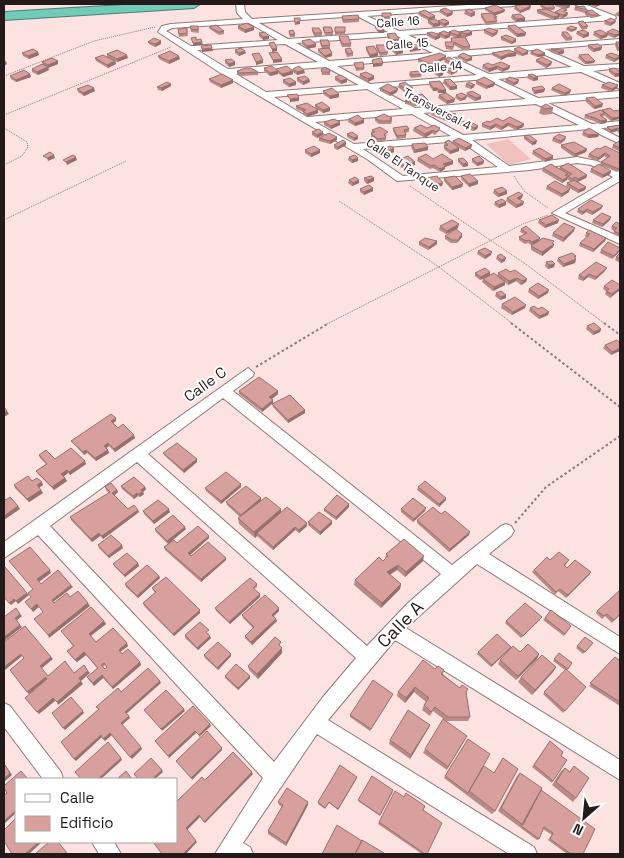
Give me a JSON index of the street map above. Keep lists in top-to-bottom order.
{
  "streets": {
    "street": [
      "Calle 16",
      "Calle 15",
      "Calle 14",
      "Transversal 4",
      "Calle El Tanque",
      "Calle C",
      "Calle A"
    ]
  },
  "crossings": [
    ["Calle 16", "Transversal 4"],
    ["Calle 16", "Calle El Tanque"],
    ["Calle 15", "Transversal 4"],
    ["Calle 15", "Calle El Tanque"],
    ["Calle 14", "Transversal 4"],
    ["Calle 14", "Calle El Tanque"],
    ["Calle El Tanque", "Calle C"]
  ],
  "legend": ["Calle", "Edificio"],
  "north": "bottom left"
}
